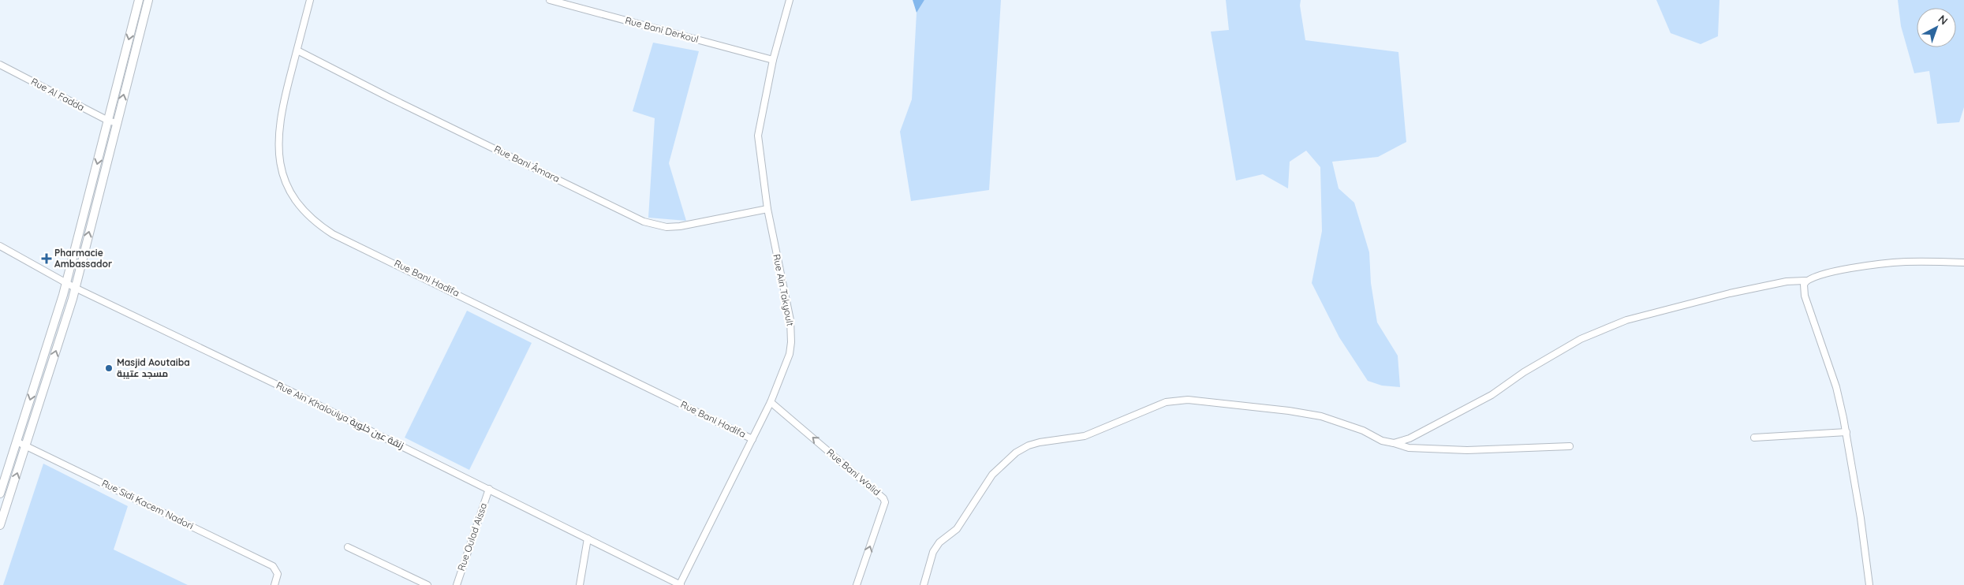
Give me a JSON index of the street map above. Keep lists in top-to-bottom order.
{
  "streets": {
    "street": [
      "Rue Bani Derkoul",
      "Rue Al Fadda",
      "Rue Bani Âmara",
      "Rue Bani Hadifa",
      "Rue Ain Takyoult",
      "Rue Ain Khalouiya زنقة عين خلوية",
      "Rue Bani Walid",
      "Rue Sidi Kacem Nadori",
      "Rue Oulad Aissa"
    ]
  },
  "crossings": [
    ["Rue Bani Derkoul", "Rue Ain Takyoult"],
    ["Rue Bani Âmara", "Rue Bani Hadifa"],
    ["Rue Bani Âmara", "Rue Ain Takyoult"],
    ["Rue Bani Hadifa", "Rue Ain Takyoult"],
    ["Rue Ain Takyoult", "Rue Ain Khalouiya زنقة عين خلوية"],
    ["Rue Ain Takyoult", "Rue Bani Walid"],
    ["Rue Ain Khalouiya زنقة عين خلوية", "Rue Oulad Aissa"]
  ],
  "one_way": ["Rue Bani Walid"],
  "places": {
    "health": ["Pharmacie Ambassador"],
    "other": ["Masjid Aoutaiba مسجد عتيبة"]
  },
  "north": "top right"
}
